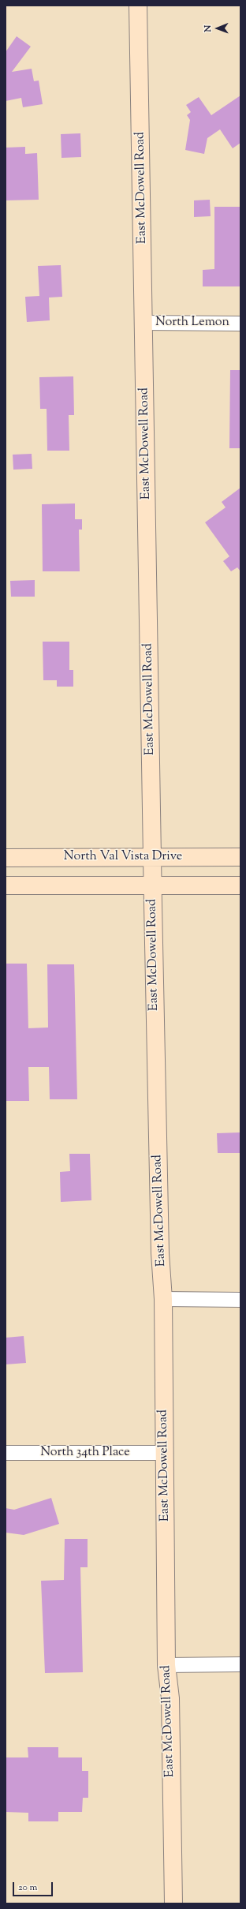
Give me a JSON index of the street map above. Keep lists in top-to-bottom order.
{
  "streets": {
    "main road": ["East McDowell Road", "North Val Vista Drive"],
    "street": ["North Lemon", "North 34th Place"]
  },
  "crossings": [
    ["East McDowell Road", "North Lemon"],
    ["East McDowell Road", "North Val Vista Drive"],
    ["East McDowell Road", "North 34th Place"]
  ],
  "scale_bar": "20 m",
  "north": "left"
}
